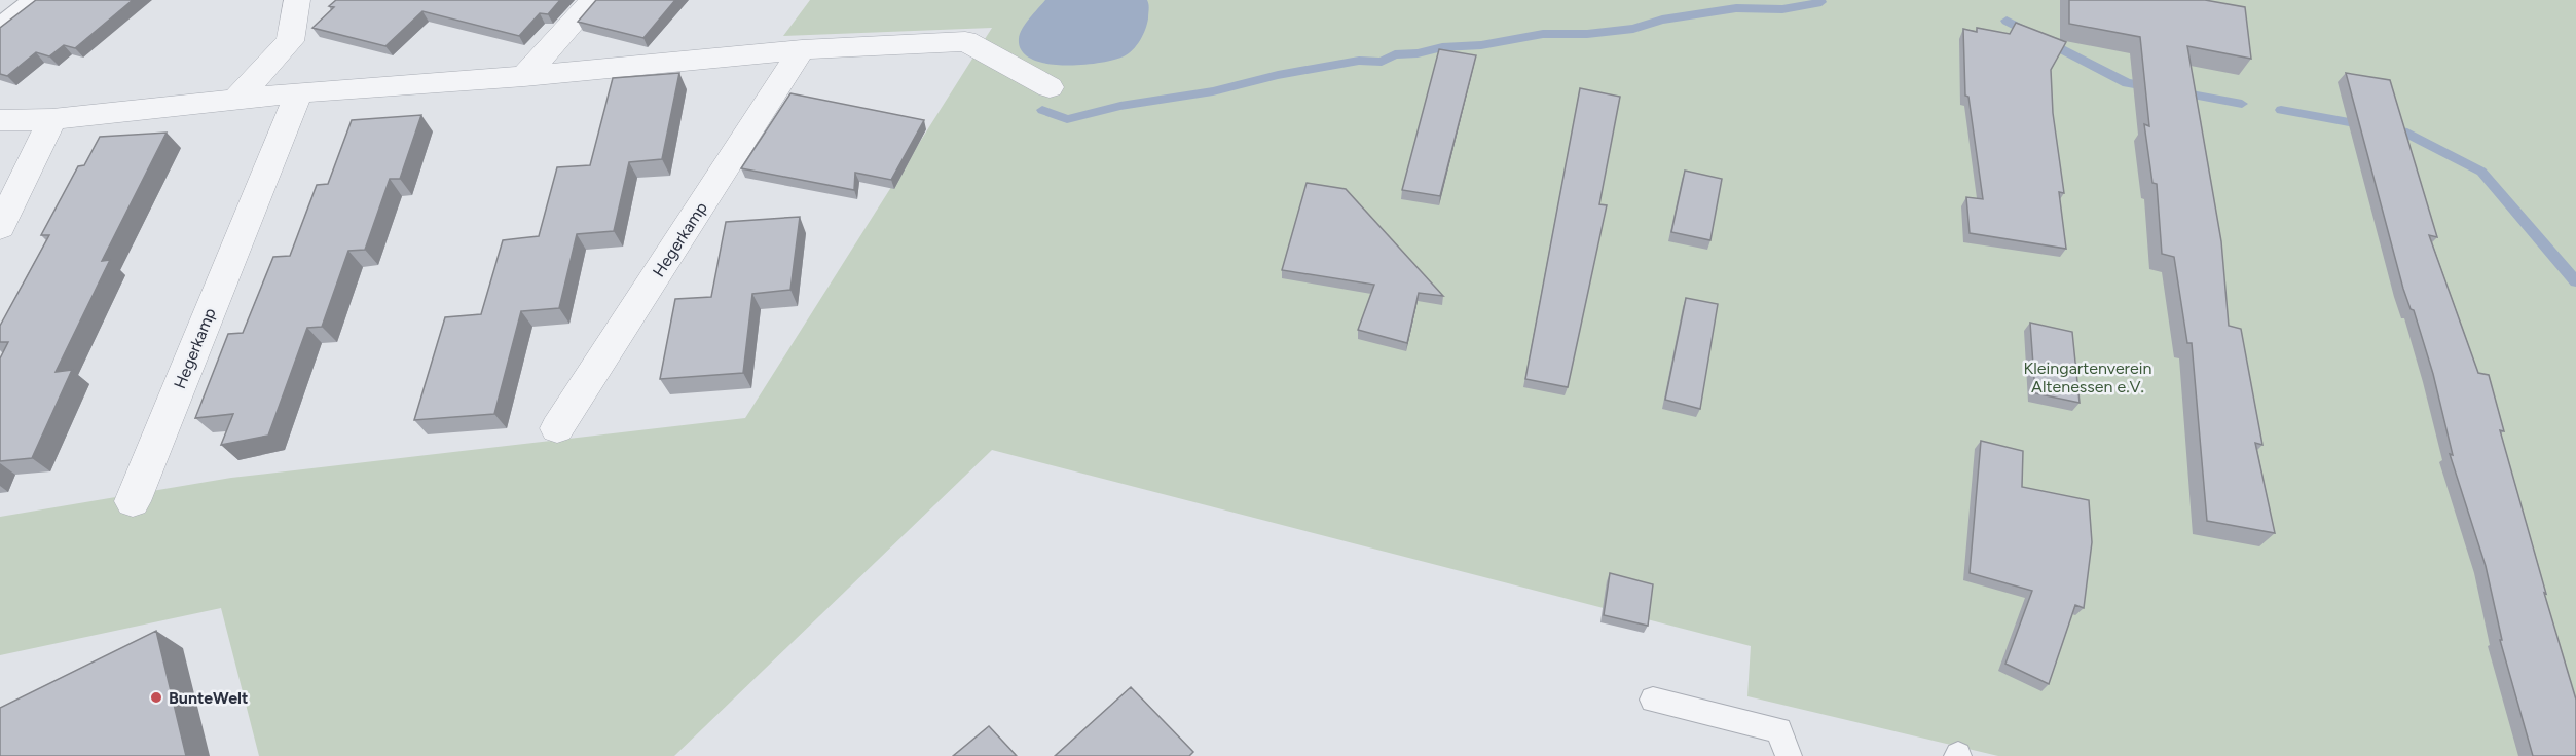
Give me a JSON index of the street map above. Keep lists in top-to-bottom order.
{
  "streets": {
    "street": ["Hegerkamp"]
  },
  "parks": ["Kleingartenverein Altenessen e.V."],
  "places": ["BunteWelt"]
}
